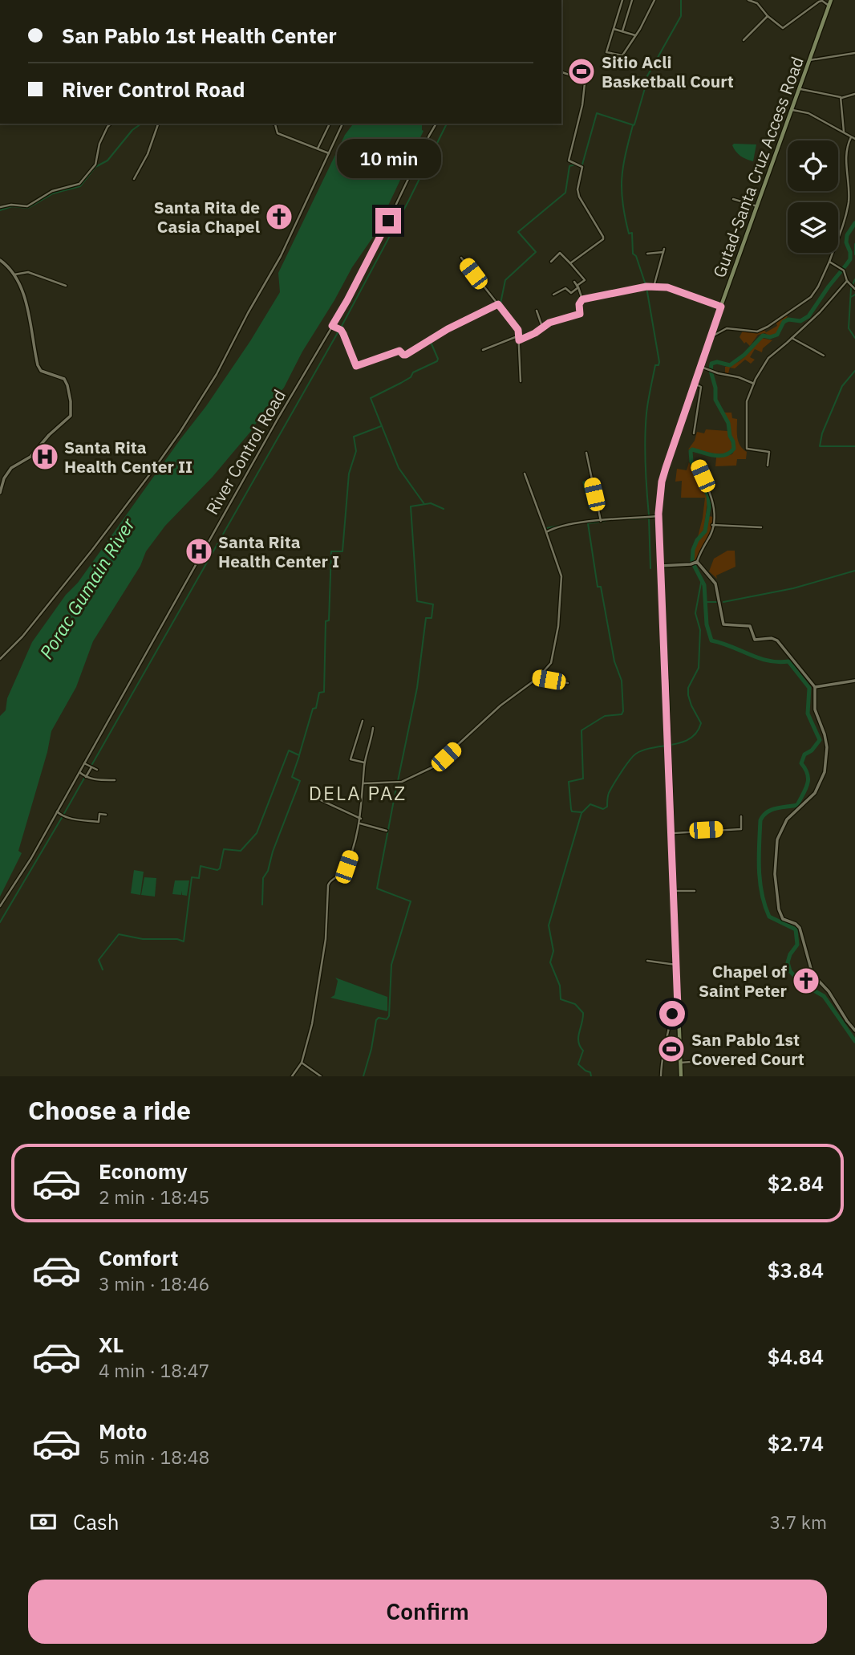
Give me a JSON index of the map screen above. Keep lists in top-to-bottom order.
{
  "streets": {
    "main road": ["Gutad-Santa Cruz Access Road"],
    "street": ["River Control Road"]
  },
  "districts": ["DELA PAZ"],
  "water": ["Porac Gumain River"],
  "places": {
    "sports": ["Sitio Acli Basketball Court", "San Pablo 1st Covered Court"],
    "church": ["Santa Rita de Casia Chapel", "Chapel of Saint Peter"],
    "hospital": ["Santa Rita Health Center II", "Santa Rita Health Center I"]
  },
  "page": {
    "banner": ["San Pablo 1st Health Center", "River Control Road"],
    "bubble": "10 min",
    "heading": "Choose a ride",
    "list": [
      {
        "name": "Economy",
        "note": "2 min · 18:45",
        "value": "$2.84"
      },
      {
        "name": "Comfort",
        "note": "3 min · 18:46",
        "value": "$3.84"
      },
      {
        "name": "XL",
        "note": "4 min · 18:47",
        "value": "$4.84"
      },
      {
        "name": "Moto",
        "note": "5 min · 18:48",
        "value": "$2.74"
      }
    ],
    "pay": ["Cash", "3.7 km"],
    "buttons": "Confirm"
  }
}
